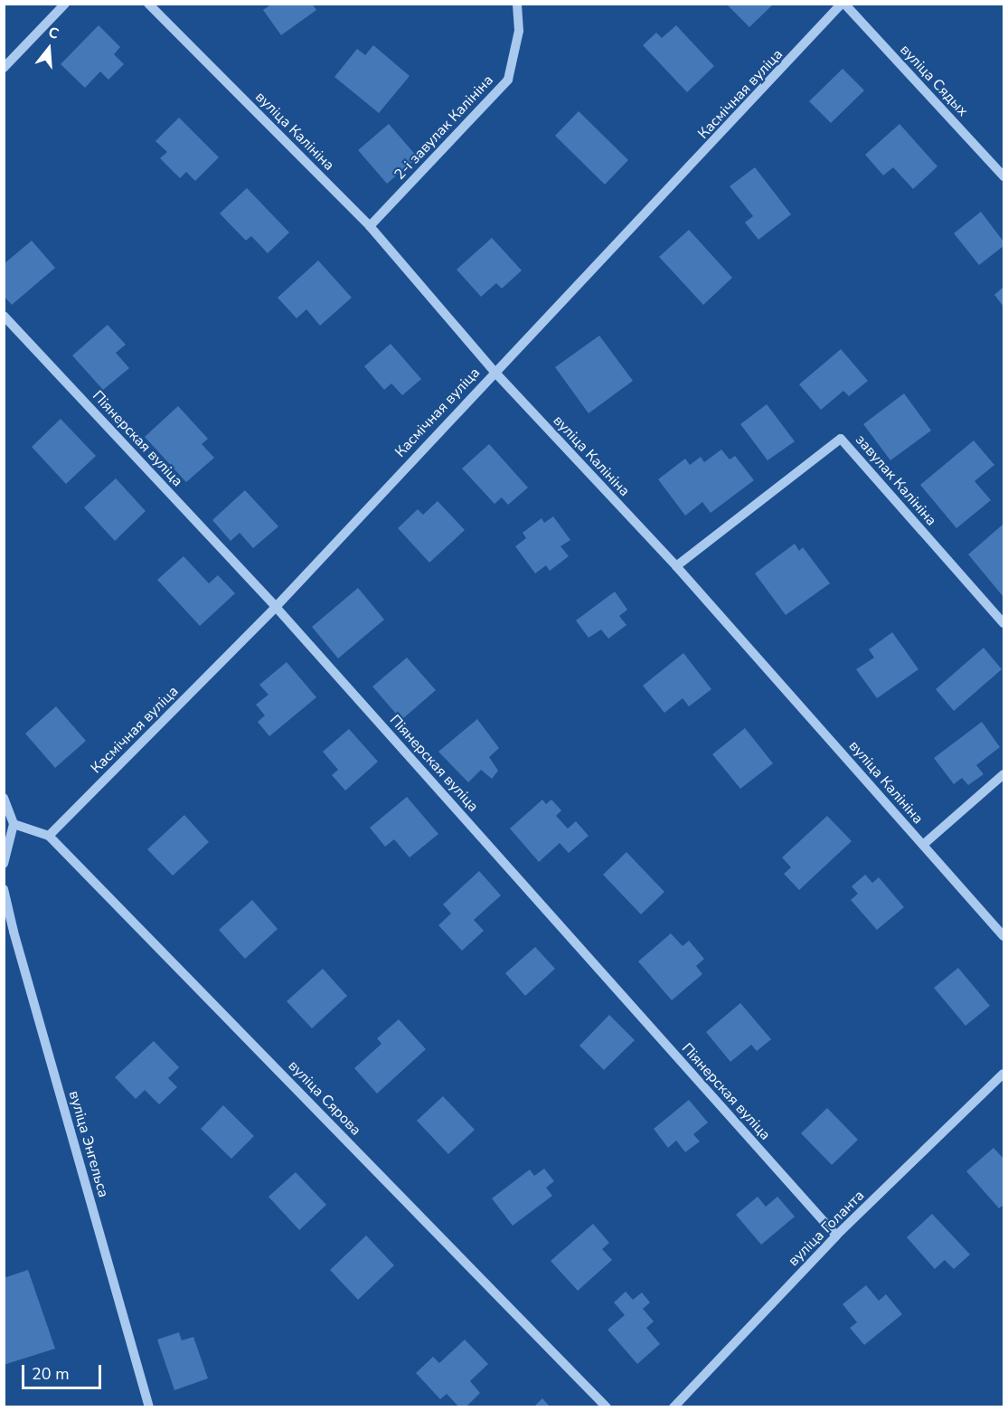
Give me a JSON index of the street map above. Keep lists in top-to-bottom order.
{
  "streets": {
    "street": [
      "вуліца Сядых",
      "Касмічная вуліца",
      "2-і завулак Калініна",
      "вуліца Калініна",
      "Піянерская вуліца",
      "завулак Калініна",
      "вуліца Сярова",
      "вуліца Энгельса",
      "вуліца Голанта"
    ]
  },
  "crossings": [
    ["вуліца Сядых", "Касмічная вуліца"],
    ["Касмічная вуліца", "вуліца Калініна"],
    ["Касмічная вуліца", "Піянерская вуліца"],
    ["Касмічная вуліца", "вуліца Сярова"],
    ["2-і завулак Калініна", "вуліца Калініна"],
    ["вуліца Калініна", "завулак Калініна"],
    ["Піянерская вуліца", "вуліца Голанта"]
  ],
  "scale_bar": "20 m",
  "north": "top"
}
